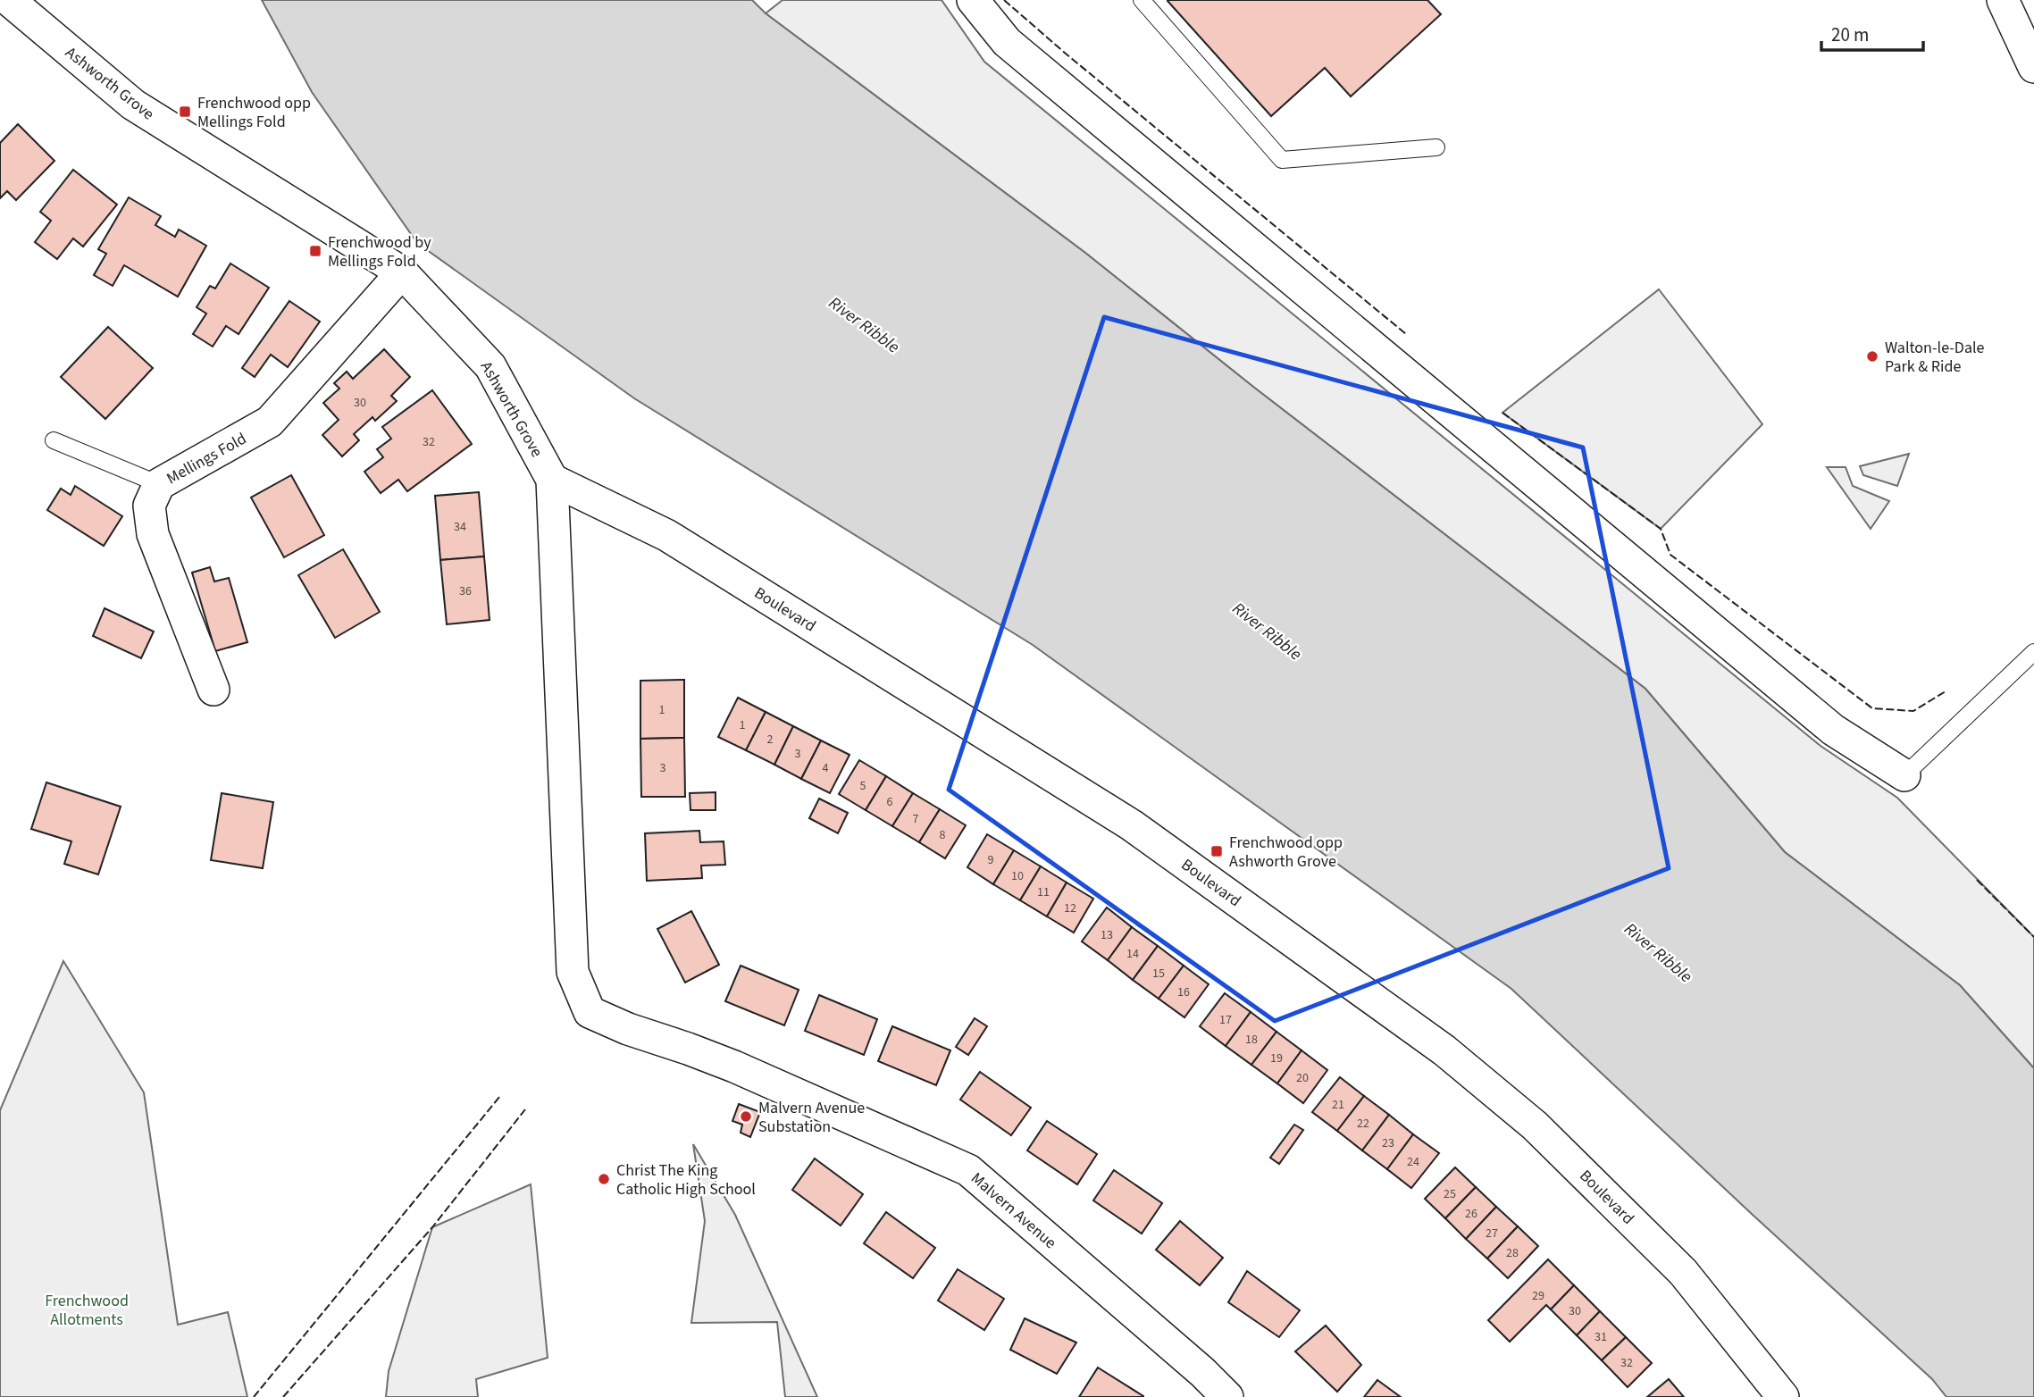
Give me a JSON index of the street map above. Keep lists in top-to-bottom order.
{
  "streets": {
    "street": [
      "Ashworth Grove",
      "Mellings Fold",
      "Boulevard",
      "Malvern Avenue"
    ]
  },
  "crossings": [
    ["Ashworth Grove", "Mellings Fold"],
    ["Ashworth Grove", "Boulevard"],
    ["Ashworth Grove", "Malvern Avenue"]
  ],
  "water": ["River Ribble"],
  "parks": ["Frenchwood Allotments"],
  "places": {
    "transit": ["Frenchwood opp Mellings Fold", "Frenchwood by Mellings Fold", "Frenchwood opp Ashworth Grove"],
    "other": ["Walton-le-Dale Park & Ride", "Malvern Avenue Substation", "Christ The King Catholic High School"]
  },
  "house_numbers": [
    "30",
    "32",
    "34",
    "36",
    "1",
    "1",
    "2",
    "3",
    "3",
    "4",
    "5",
    "6",
    "7",
    "8",
    "9",
    "10",
    "11",
    "12",
    "13",
    "14",
    "15",
    "16",
    "17",
    "18",
    "19",
    "20",
    "21",
    "22",
    "23",
    "24",
    "25",
    "26",
    "27",
    "28",
    "29",
    "30",
    "31",
    "32"
  ],
  "scale_bar": "20 m"
}
